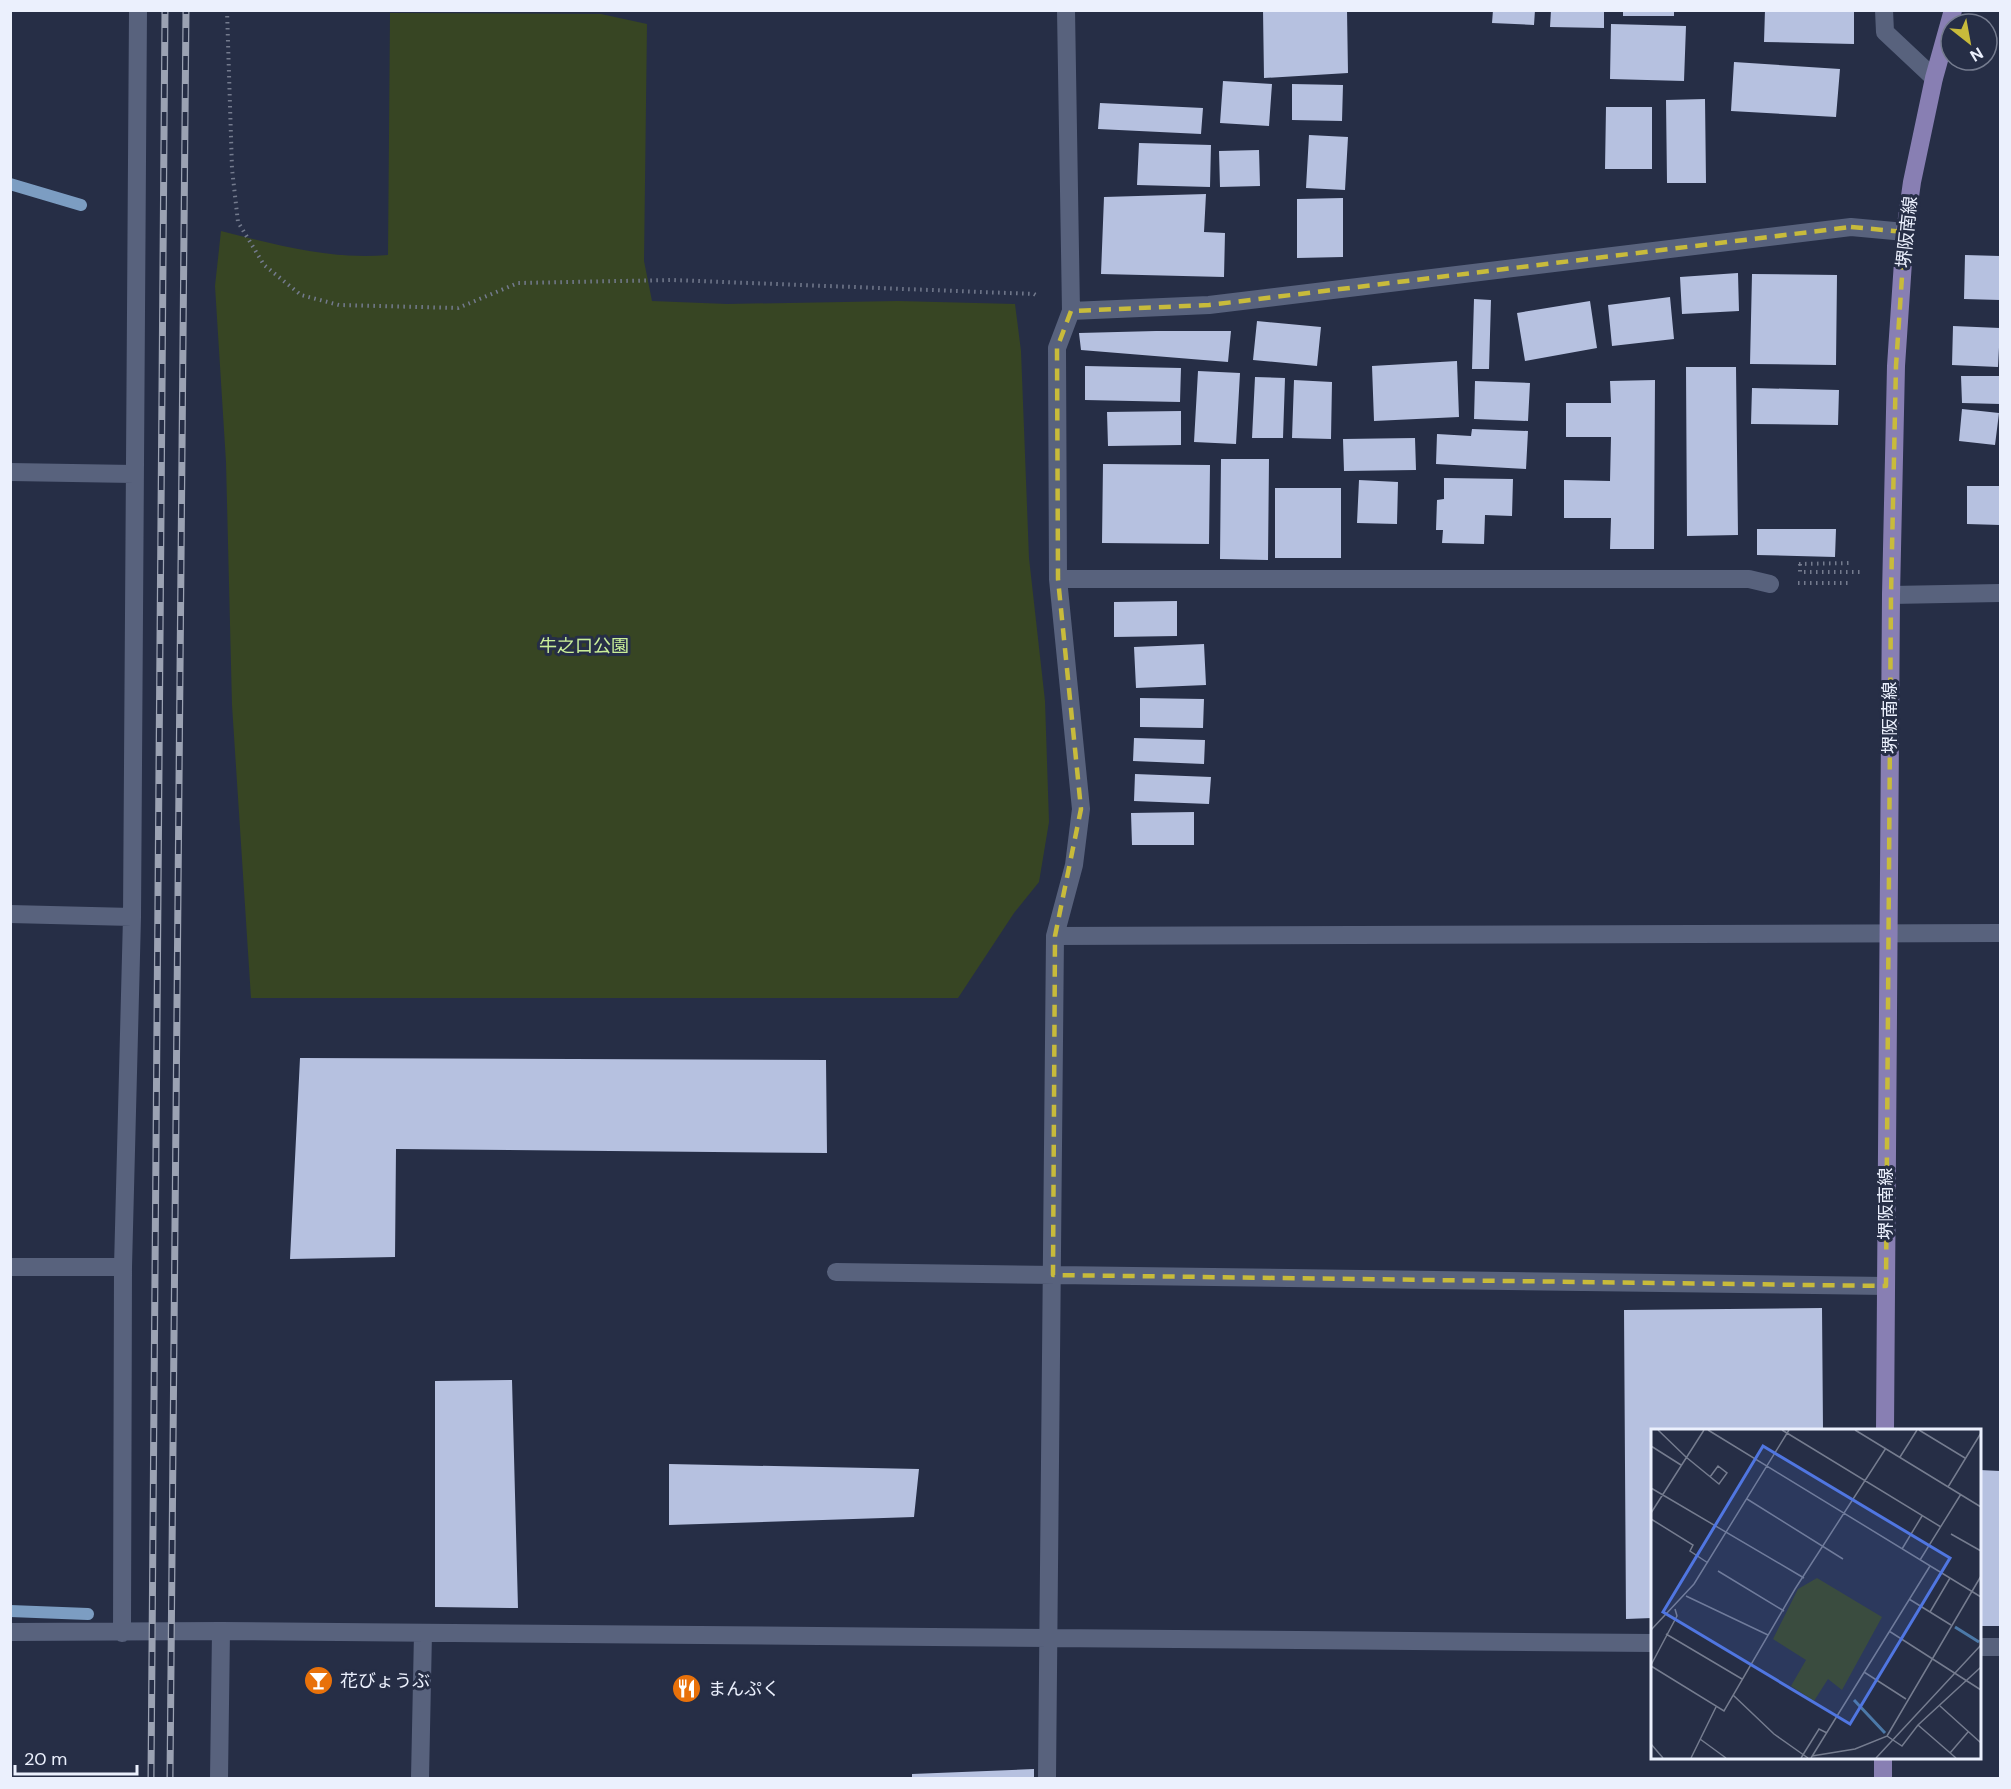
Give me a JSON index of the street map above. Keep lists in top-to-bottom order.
{
  "streets": {
    "main road": ["堺阪南線"]
  },
  "parks": ["牛之口公園"],
  "places": {
    "bar": ["花びょうぶ"],
    "restaurant": ["まんぷく"]
  },
  "scale_bar": "20 m",
  "north": "bottom right"
}
